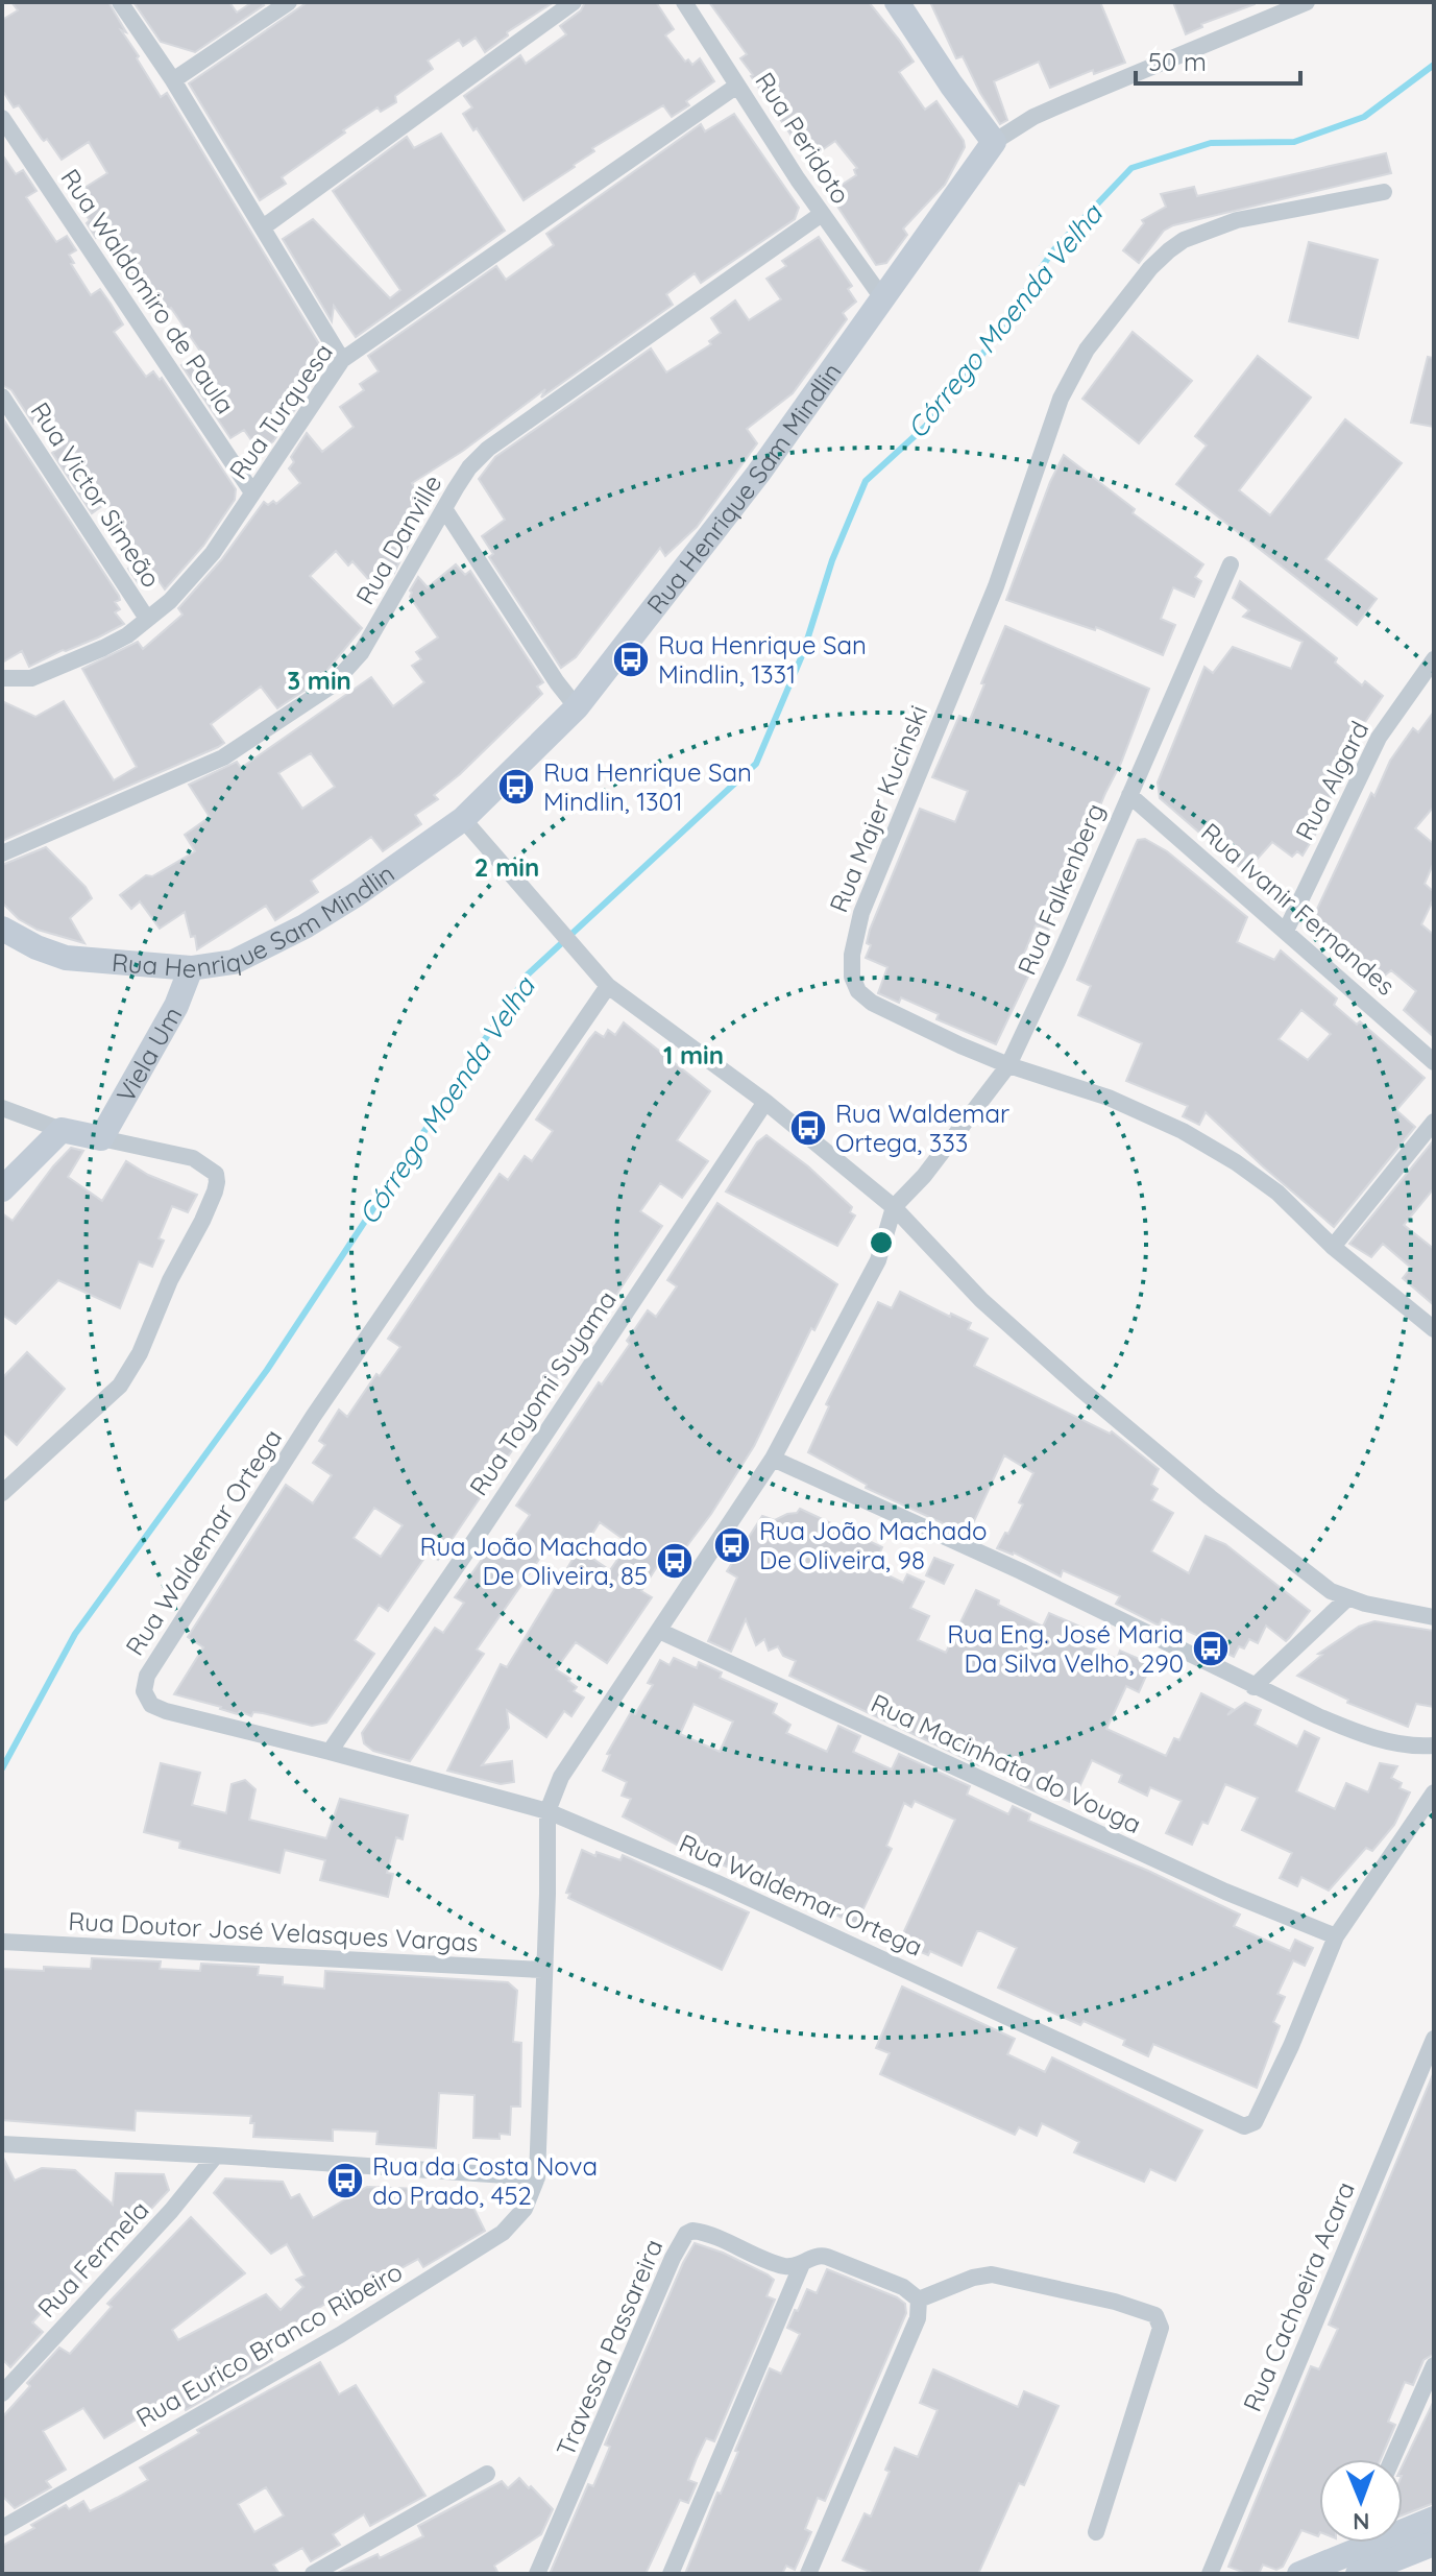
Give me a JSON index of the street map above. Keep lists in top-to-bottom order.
{
  "streets": {
    "street": [
      "Rua Peridoto",
      "Rua Waldomiro de Paula",
      "Rua Turquesa",
      "Rua Henrique Sam Mindlin",
      "Rua Victor Simeão",
      "Rua Danville",
      "Rua Algard",
      "Rua Majer Kucinski",
      "Rua Falkenberg",
      "Rua Ivanir Fernandes",
      "Viela Um",
      "Rua Toyomi Suyama",
      "Rua Waldemar Ortega",
      "Rua Macinhata do Vouga",
      "Rua Doutor José Velasques Vargas",
      "Rua Fermela",
      "Rua Cachoeira Acara",
      "Rua Eurico Branco Ribeiro",
      "Travessa Passareira"
    ]
  },
  "crossings": [
    ["Rua Peridoto", "Rua Turquesa"],
    ["Rua Peridoto", "Rua Henrique Sam Mindlin"],
    ["Rua Peridoto", "Rua Danville"],
    ["Rua Waldomiro de Paula", "Rua Turquesa"],
    ["Rua Turquesa", "Rua Victor Simeão"],
    ["Rua Henrique Sam Mindlin", "Viela Um"],
    ["Rua Algard", "Rua Ivanir Fernandes"],
    ["Rua Majer Kucinski", "Rua Falkenberg"],
    ["Rua Falkenberg", "Rua Ivanir Fernandes"],
    ["Rua Toyomi Suyama", "Rua Waldemar Ortega"],
    ["Rua Waldemar Ortega", "Rua Macinhata do Vouga"]
  ],
  "water": ["Córrego Moenda Velha"],
  "places": {
    "bus stop": [
      "Rua Henrique San Mindlin, 1331",
      "Rua Henrique San Mindlin, 1301",
      "Rua Waldemar Ortega, 333",
      "Rua João Machado De Oliveira, 98",
      "Rua João Machado De Oliveira, 85",
      "Rua Eng. José Maria Da Silva Velho, 290",
      "Rua da Costa Nova do Prado, 452"
    ]
  },
  "scale_bar": "50 m",
  "north": "bottom",
  "rings": ["3 min", "2 min", "1 min"]
}
